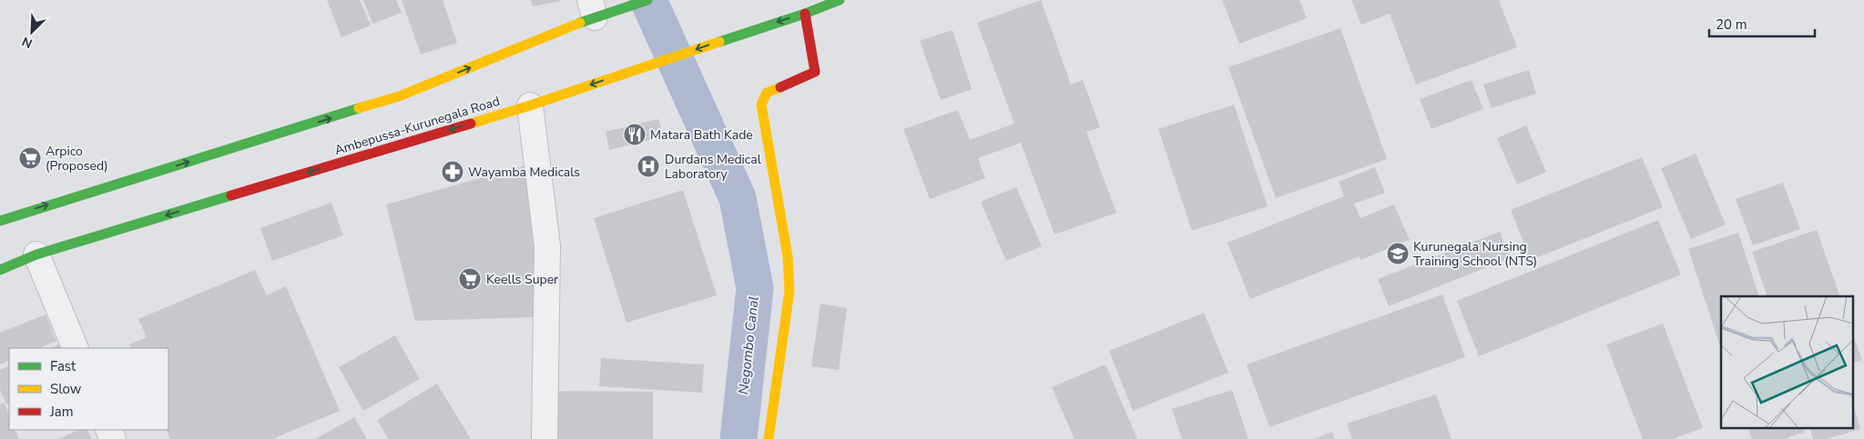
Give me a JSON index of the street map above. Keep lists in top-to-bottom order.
{
  "streets": {
    "main road": ["Ambepussa-Kurunegala Road"]
  },
  "water": ["Negombo Canal"],
  "places": {
    "restaurant": ["Matara Bath Kade"],
    "supermarket": ["Arpico (Proposed)", "Keells Super"],
    "hospital": ["Durdans Medical Laboratory"],
    "pharmacy": ["Wayamba Medicals"],
    "school or university": ["Kurunegala Nursing Training School (NTS)"]
  },
  "legend": ["Fast", "Slow", "Jam"],
  "scale_bar": "20 m",
  "north": "bottom left"
}
